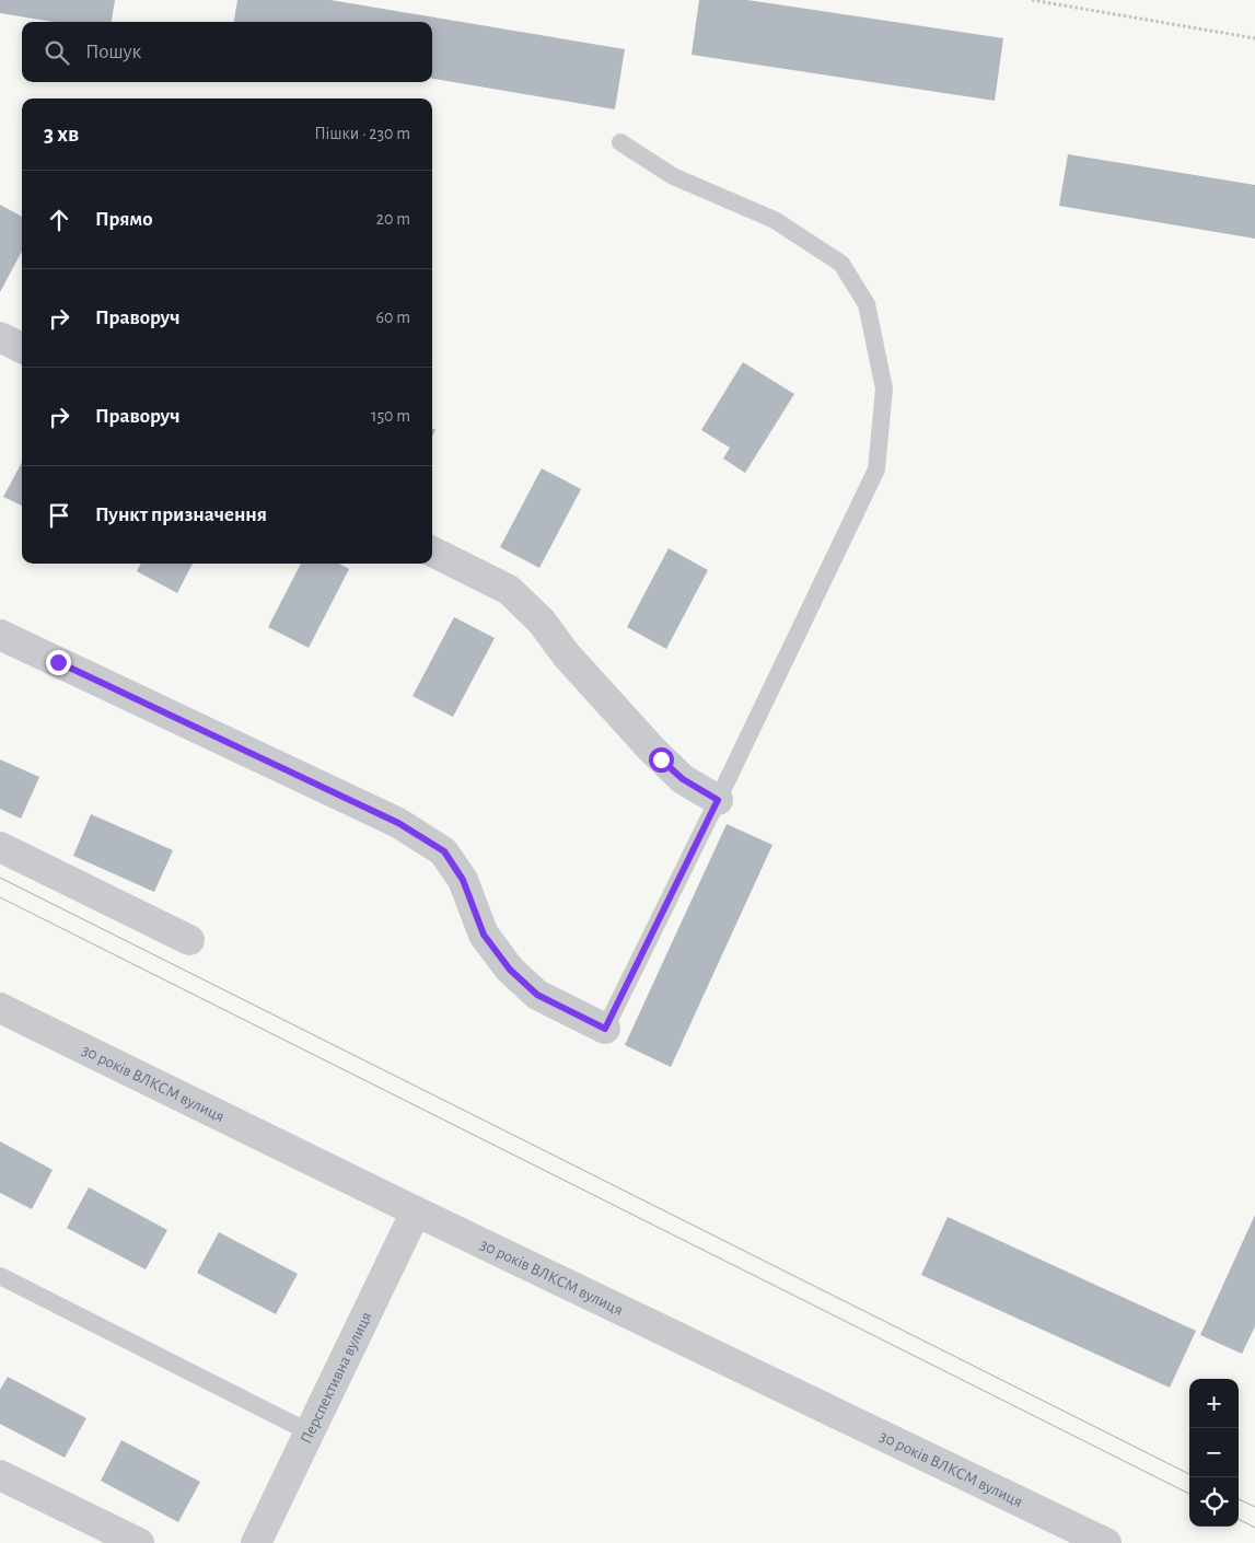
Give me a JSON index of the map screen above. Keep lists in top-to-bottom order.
{
  "streets": {
    "street": ["30 років ВЛКСМ вулиця", "Перспективна вулиця"]
  },
  "crossings": [
    ["30 років ВЛКСМ вулиця", "Перспективна вулиця"]
  ],
  "page": {
    "search": "Пошук",
    "heading": ["3 хв", "Пішки · 230 m"],
    "list": [
      ["Прямо", "20 m"],
      ["Праворуч", "60 m"],
      ["Праворуч", "150 m"],
      "Пункт призначення"
    ],
    "map_buttons": ["+", "−"]
  }
}
